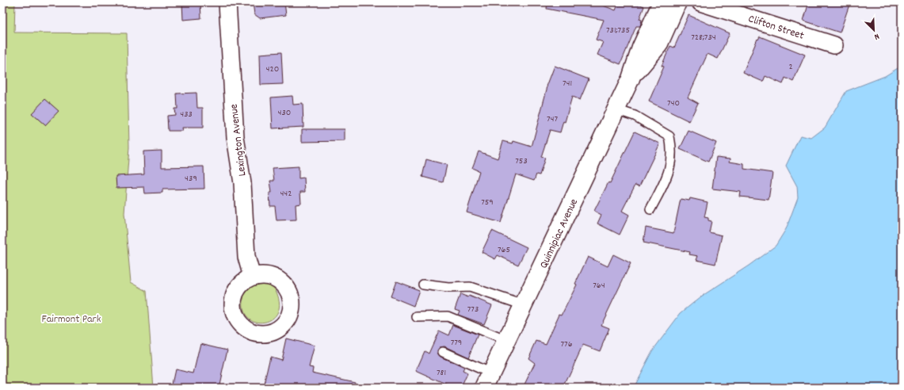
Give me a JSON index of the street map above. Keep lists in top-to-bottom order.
{
  "streets": {
    "main road": ["Quinnipiac Avenue"],
    "street": ["Clifton Street", "Lexington Avenue"]
  },
  "parks": ["Fairmont Park"],
  "house_numbers": [
    "731;735",
    "728;734",
    "2",
    "420",
    "741",
    "740",
    "430",
    "433",
    "747",
    "753",
    "439",
    "442",
    "759",
    "765",
    "764",
    "773",
    "779",
    "776",
    "781"
  ],
  "north": "bottom right"
}
